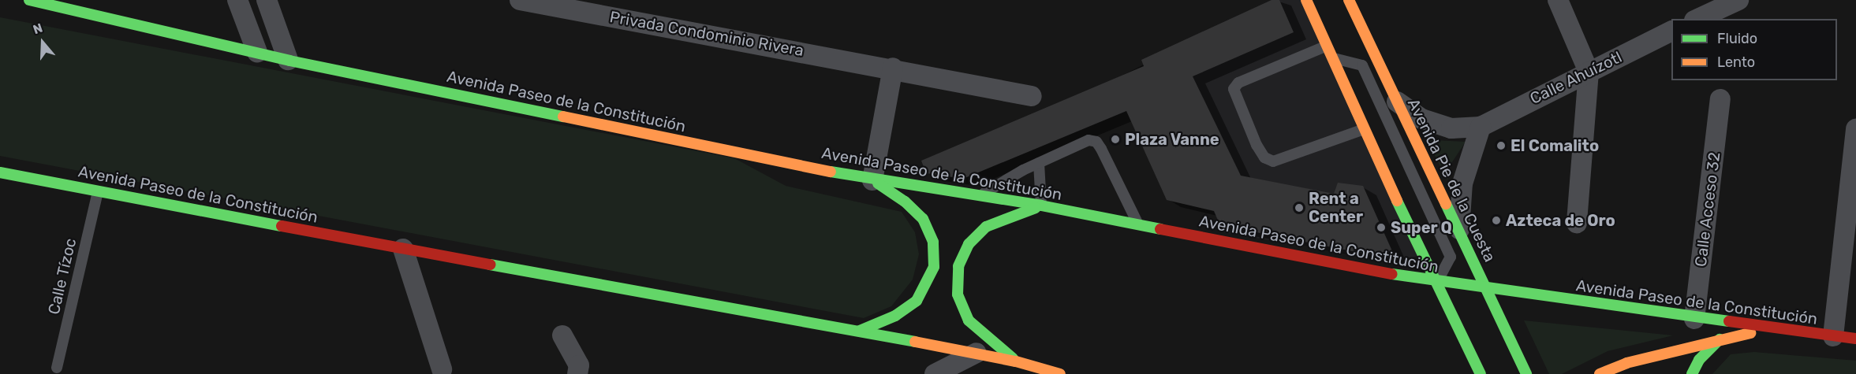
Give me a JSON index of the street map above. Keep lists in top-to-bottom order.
{
  "streets": {
    "street": [
      "Privada Condominio Rivera",
      "Calle Ahuízotl",
      "Avenida Paseo de la Constitución",
      "Avenida Pie de la Cuesta",
      "Calle Acceso 32"
    ],
    "lane": ["Calle Tízoc"]
  },
  "crossings": [
    ["Calle Ahuízotl", "Avenida Pie de la Cuesta"],
    ["Avenida Paseo de la Constitución", "Avenida Pie de la Cuesta"],
    ["Avenida Paseo de la Constitución", "Calle Acceso 32"],
    ["Avenida Paseo de la Constitución", "Calle Tízoc"]
  ],
  "places": [
    "Plaza Vanne",
    "El Comalito",
    "Rent a Center",
    "Azteca de Oro",
    "Super Q"
  ],
  "legend": ["Fluido", "Lento"],
  "north": "top"
}
